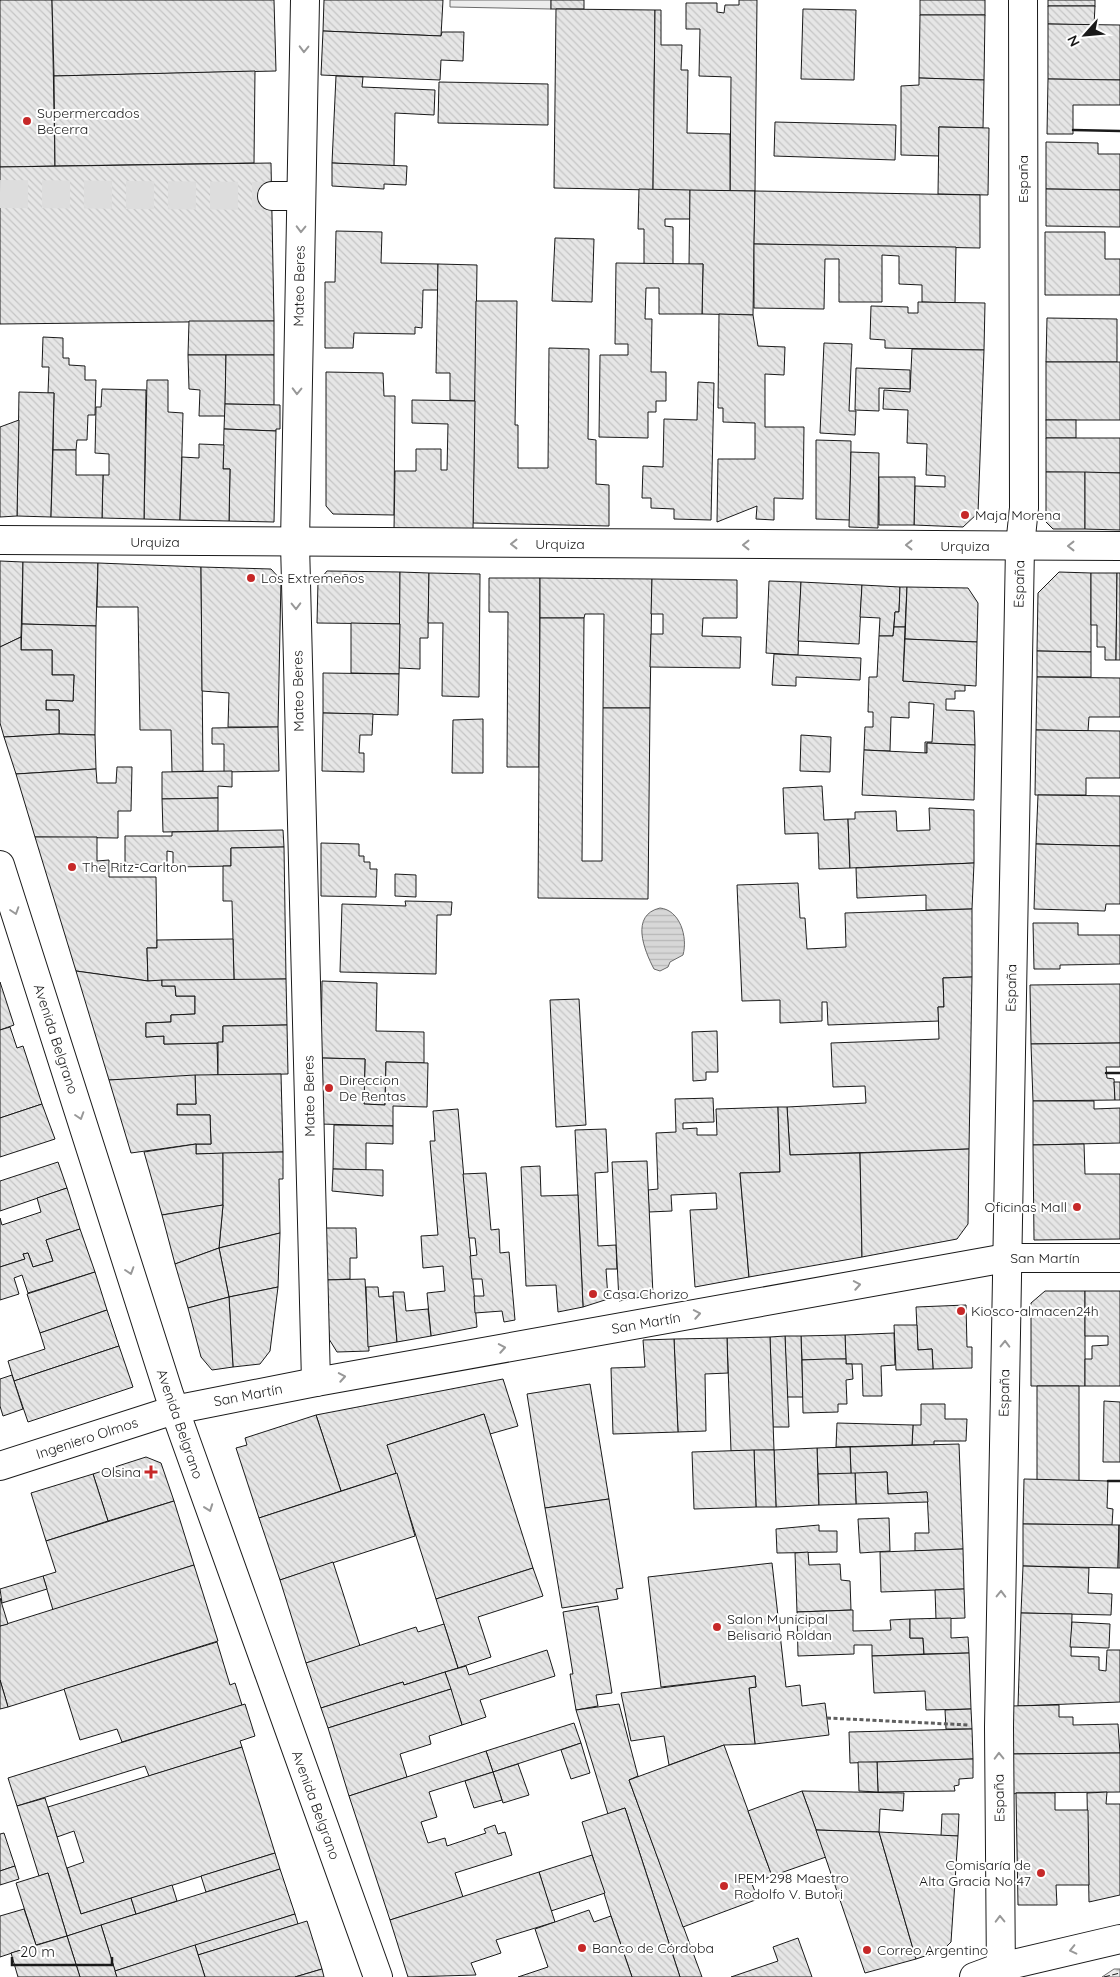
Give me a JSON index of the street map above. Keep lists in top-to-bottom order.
{
  "streets": {
    "street": [
      "España",
      "Mateo Beres",
      "Urquiza",
      "Avenida Belgrano",
      "San Martín",
      "Ingeniero Olmos"
    ]
  },
  "crossings": [
    ["España", "Urquiza"],
    ["España", "San Martín"],
    ["Mateo Beres", "Urquiza"],
    ["Mateo Beres", "San Martín"],
    ["Avenida Belgrano", "San Martín"],
    ["Avenida Belgrano", "Ingeniero Olmos"],
    ["San Martín", "Ingeniero Olmos"]
  ],
  "one_way": [
    "España",
    "Mateo Beres",
    "Urquiza",
    "Avenida Belgrano",
    "San Martín"
  ],
  "places": {
    "other": [
      "Supermercados Becerra",
      "Maja Morena",
      "Los Extremeños",
      "The Ritz-Carlton",
      "Direccion De Rentas",
      "Oficinas Mall",
      "Casa Chorizo",
      "Kiosco-almacen24h",
      "Salon Municipal Belisario Roldan",
      "Comisaría de Alta Gracia No 47",
      "IPEM 298 Maestro Rodolfo V. Butori",
      "Banco de Córdoba",
      "Correo Argentino"
    ],
    "health": ["Olsina"]
  },
  "scale_bar": "20 m",
  "north": "bottom left"
}
